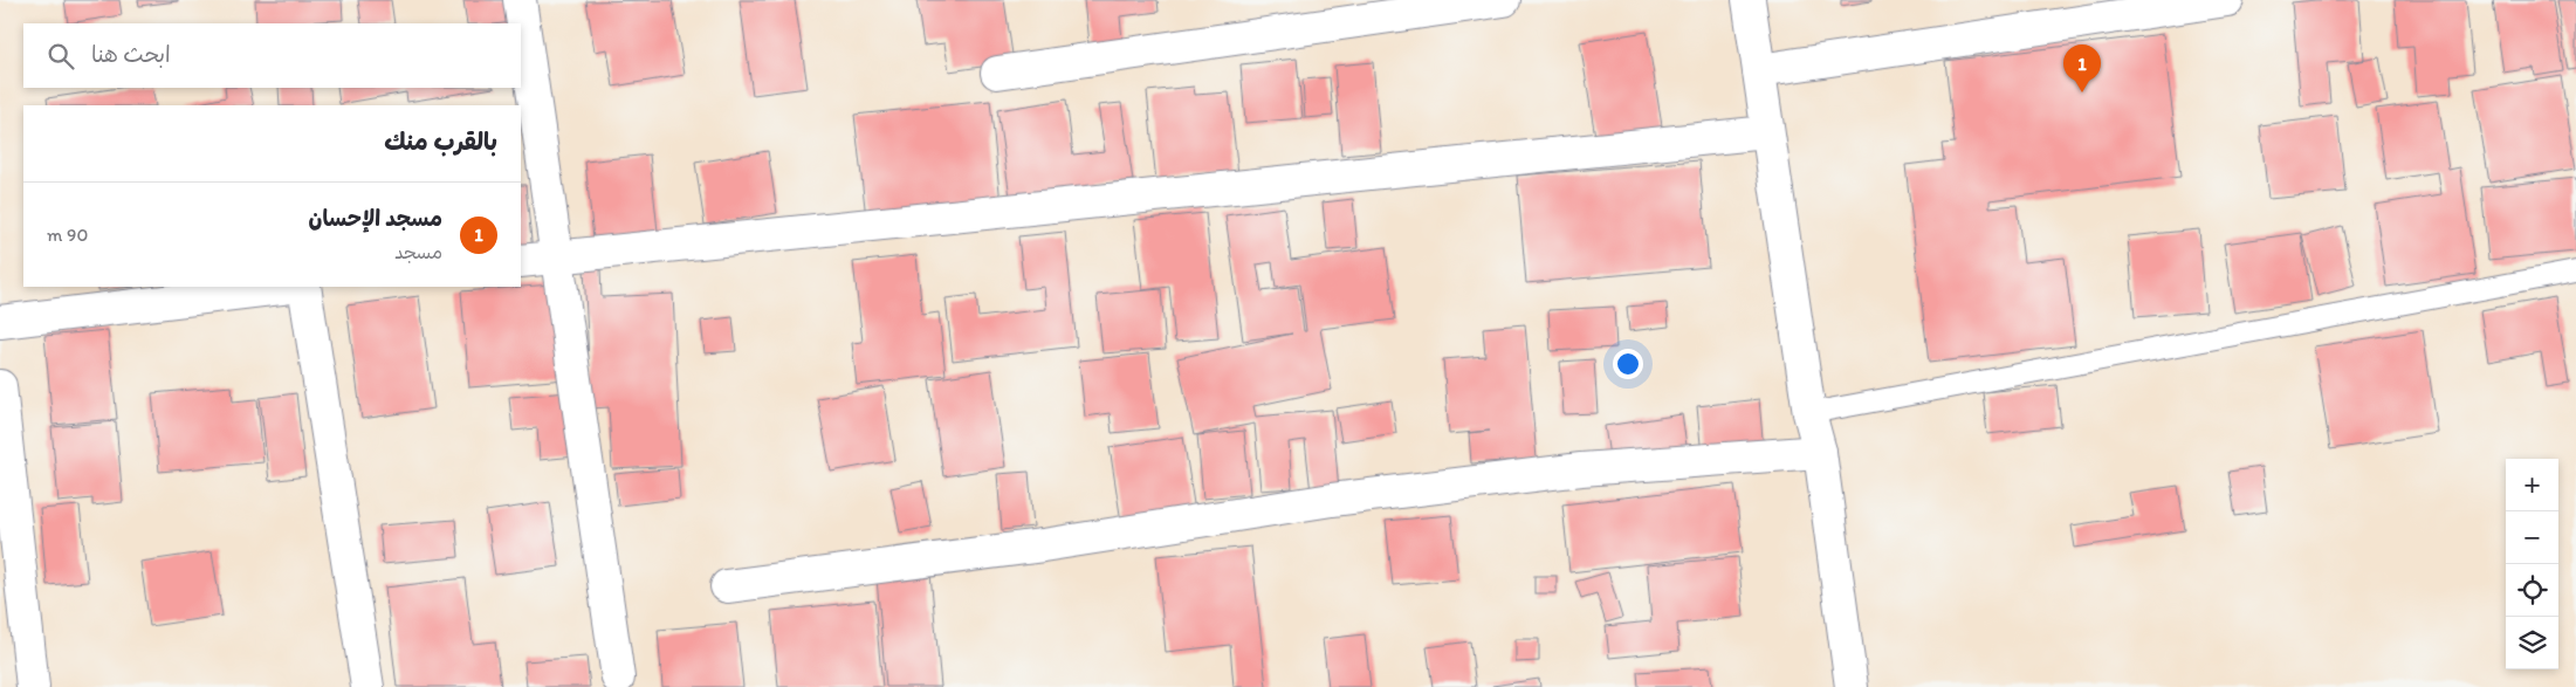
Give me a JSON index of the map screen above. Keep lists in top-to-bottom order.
{
  "page": {
    "search": "ابحث هنا",
    "pins": "1",
    "heading": "بالقرب منك",
    "list": [
      {
        "mark": "1",
        "name": "مسجد الإحسان",
        "note": "مسجد",
        "value": "90 m"
      }
    ],
    "map_buttons": ["+", "−"]
  }
}
